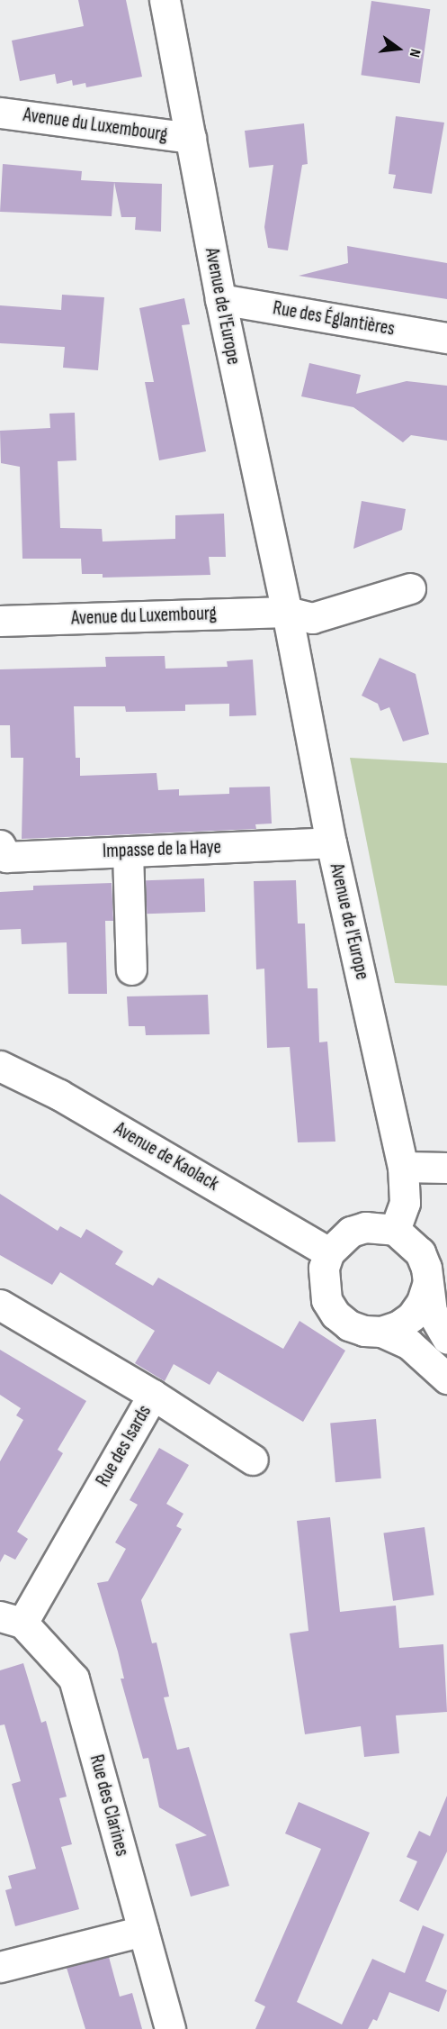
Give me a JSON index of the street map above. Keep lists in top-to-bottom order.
{
  "streets": {
    "street": [
      "Avenue du Luxembourg",
      "Avenue de l'Europe",
      "Rue des Églantières",
      "Impasse de la Haye",
      "Avenue de Kaolack",
      "Rue des Isards",
      "Rue des Clarines"
    ]
  },
  "crossings": [
    ["Avenue du Luxembourg", "Avenue de l'Europe"],
    ["Avenue de l'Europe", "Rue des Églantières"],
    ["Avenue de l'Europe", "Impasse de la Haye"],
    ["Avenue de l'Europe", "Avenue de Kaolack"],
    ["Rue des Isards", "Rue des Clarines"]
  ],
  "north": "right"
}
